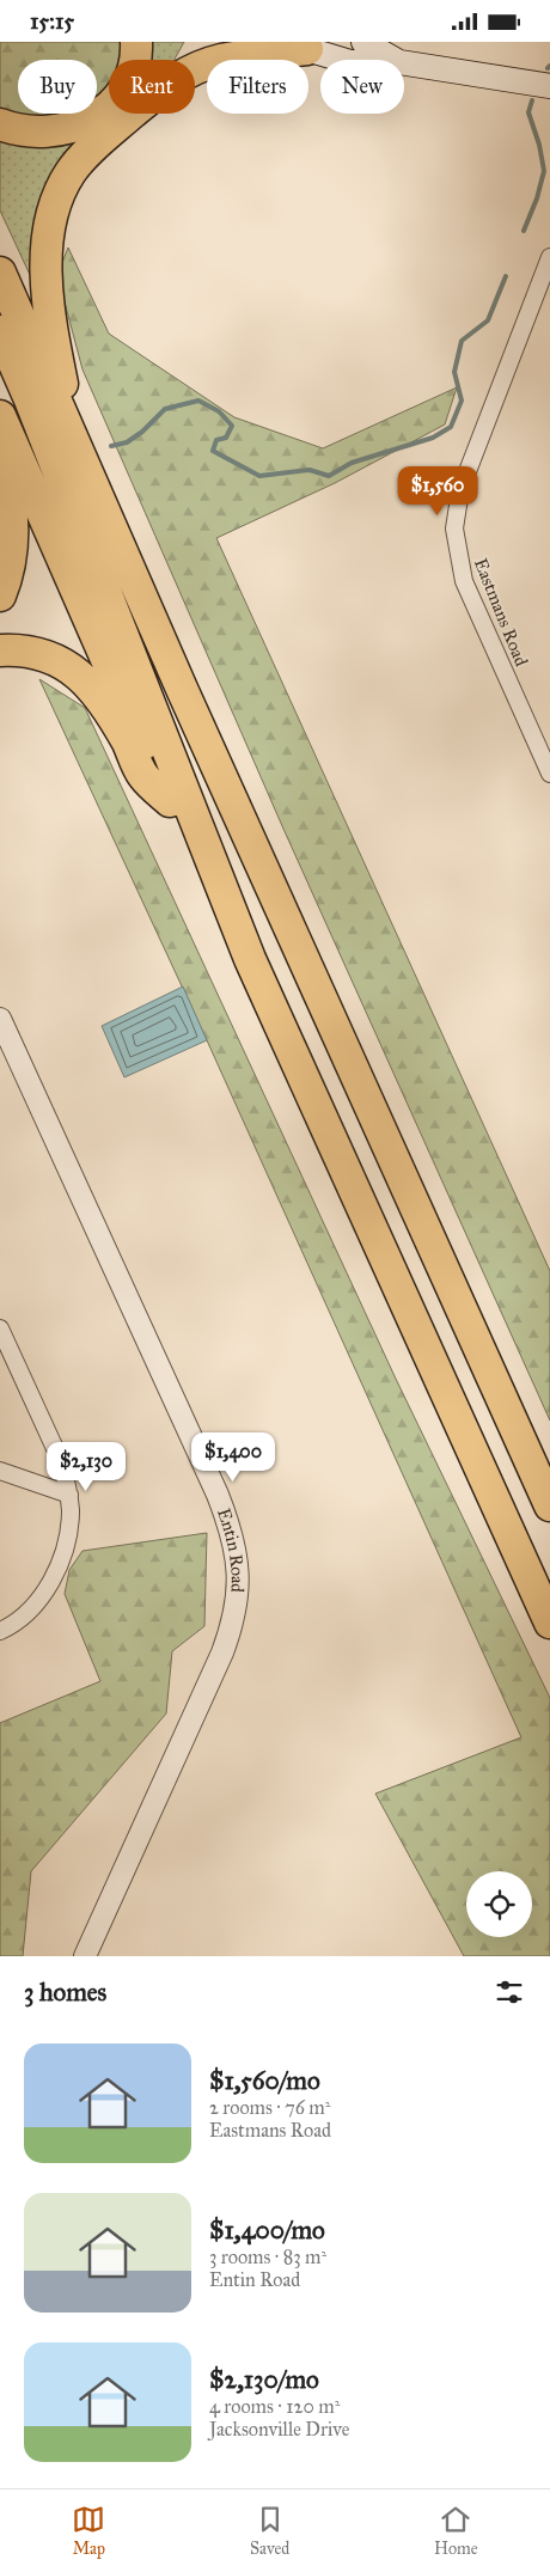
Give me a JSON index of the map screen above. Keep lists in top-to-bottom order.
{
  "streets": {
    "street": ["Eastmans Road", "Entin Road"]
  },
  "page": {
    "status": "15:15",
    "chip": [
      "Buy",
      "Rent",
      "Filters",
      "New"
    ],
    "price": ["$1,560", "$1,400", "$2,130"],
    "heading": "3 homes",
    "list": [
      {
        "name": "$1,560/mo",
        "note": "2 rooms · 76 m² · Eastmans Road"
      },
      {
        "name": "$1,400/mo",
        "note": "3 rooms · 83 m² · Entin Road"
      },
      {
        "name": "$2,130/mo",
        "note": "4 rooms · 120 m² · Jacksonville Drive"
      }
    ],
    "tabs": ["Map", "Saved", "Home"]
  }
}
